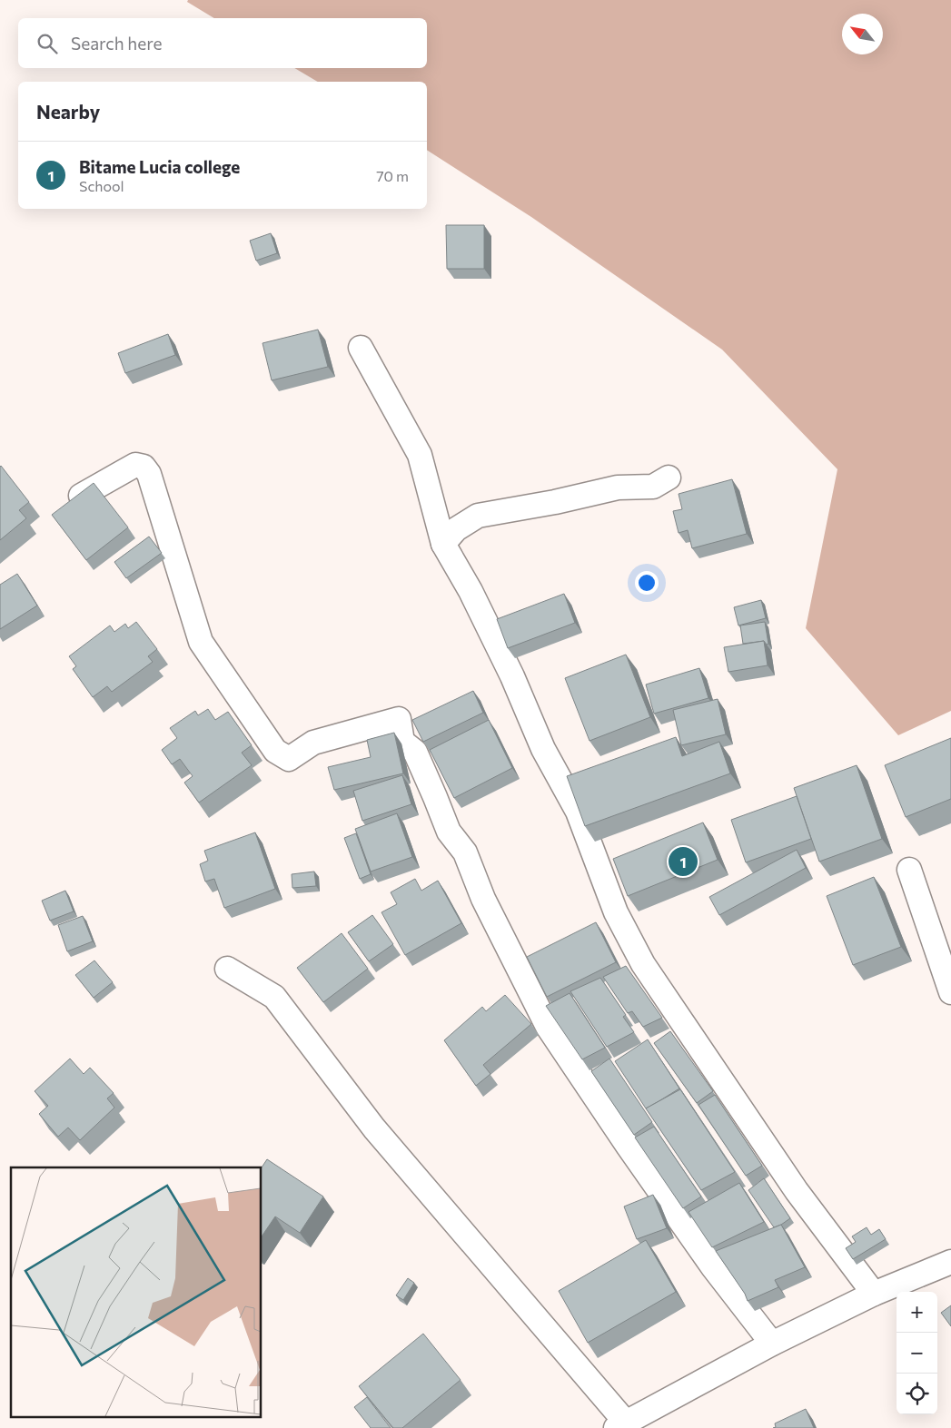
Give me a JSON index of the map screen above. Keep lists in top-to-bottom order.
{
  "north": "top left",
  "page": {
    "search": "Search here",
    "heading": "Nearby",
    "list": [
      {
        "mark": "1",
        "name": "Bitame Lucia college",
        "note": "School",
        "value": "70 m"
      }
    ],
    "pins": "1",
    "map_buttons": ["+", "−"]
  }
}
